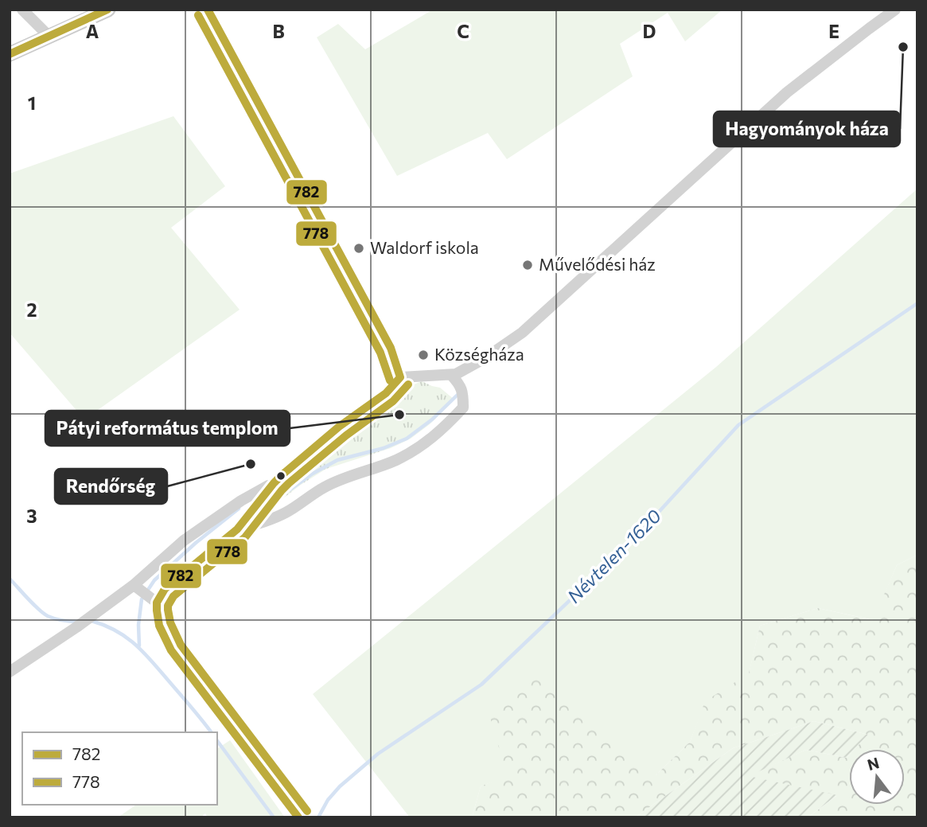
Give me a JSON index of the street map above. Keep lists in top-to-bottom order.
{
  "water": ["Névtelen-1620"],
  "places": [
    "Hagyományok háza",
    "Waldorf iskola",
    "Művelődési ház",
    "Községháza",
    "Pátyi református templom",
    "Rendőrség"
  ],
  "lines": ["transit line 782", "transit line 778"],
  "legend": ["782", "778"],
  "north": "top",
  "grid": {
    "columns": [
      "A",
      "B",
      "C",
      "D",
      "E"
    ],
    "rows": ["1", "2", "3"]
  }
}
